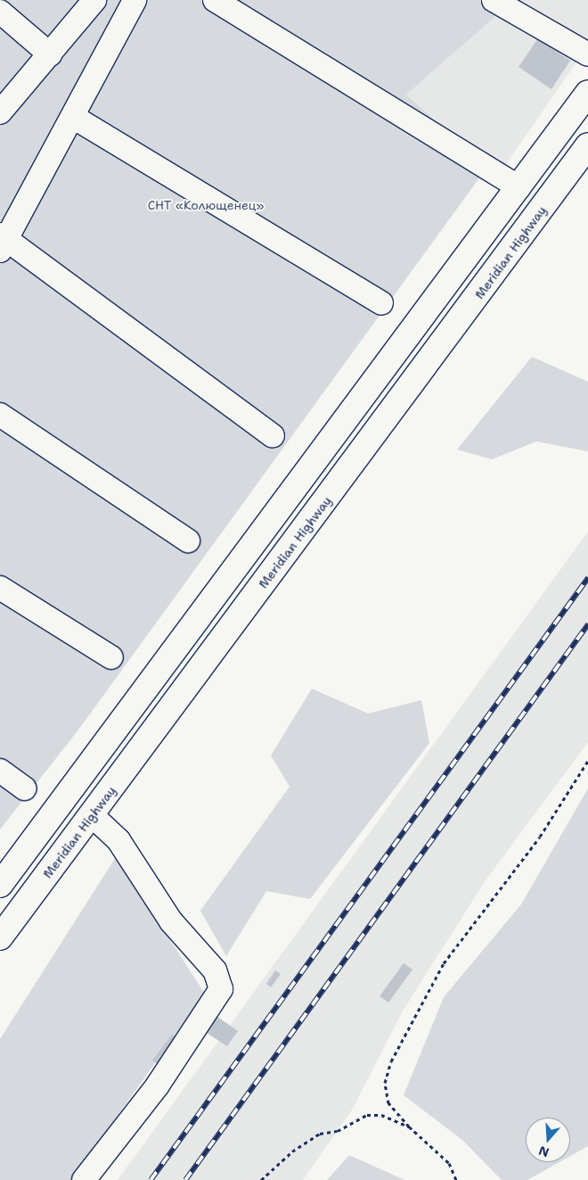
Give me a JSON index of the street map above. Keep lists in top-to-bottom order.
{
  "streets": {
    "main road": ["Meridian Highway"]
  },
  "parks": ["СНТ «Колющенец»"],
  "north": "bottom"
}
